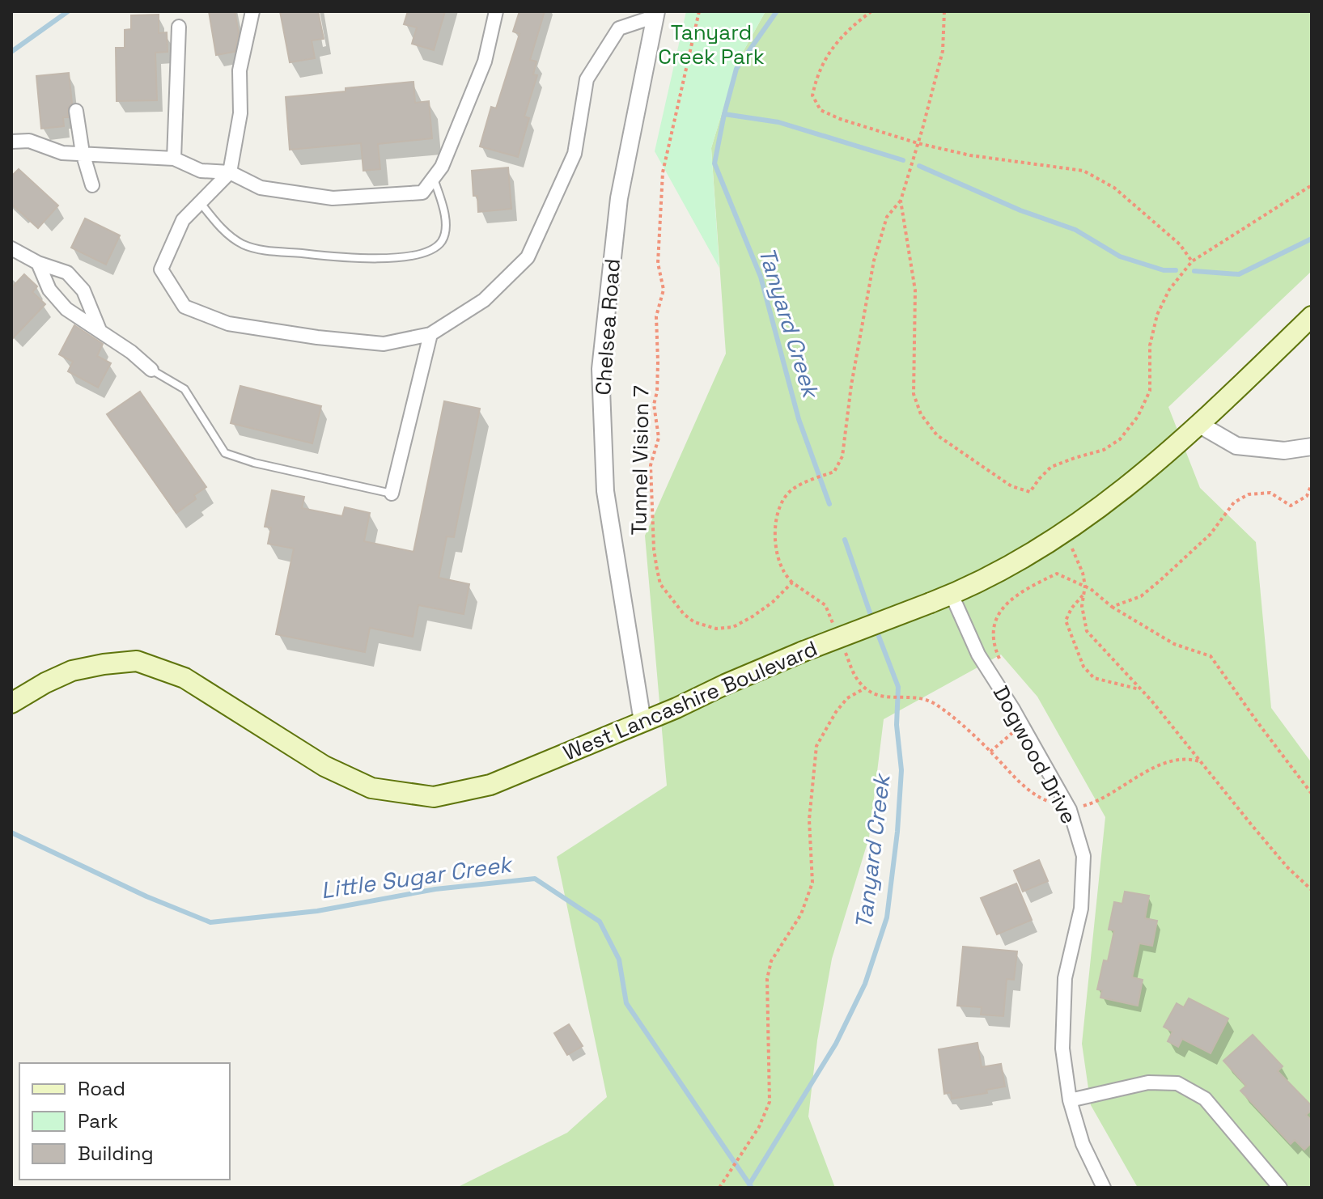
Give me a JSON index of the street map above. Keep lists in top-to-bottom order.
{
  "streets": {
    "main road": ["West Lancashire Boulevard"],
    "street": ["Chelsea Road", "Dogwood Drive"],
    "path": ["Tunnel Vision 7"]
  },
  "crossings": [
    ["Chelsea Road", "West Lancashire Boulevard"],
    ["West Lancashire Boulevard", "Dogwood Drive"]
  ],
  "water": ["Tanyard Creek", "Little Sugar Creek"],
  "parks": ["Tanyard Creek Park"],
  "legend": ["Road", "Park", "Building"]
}
